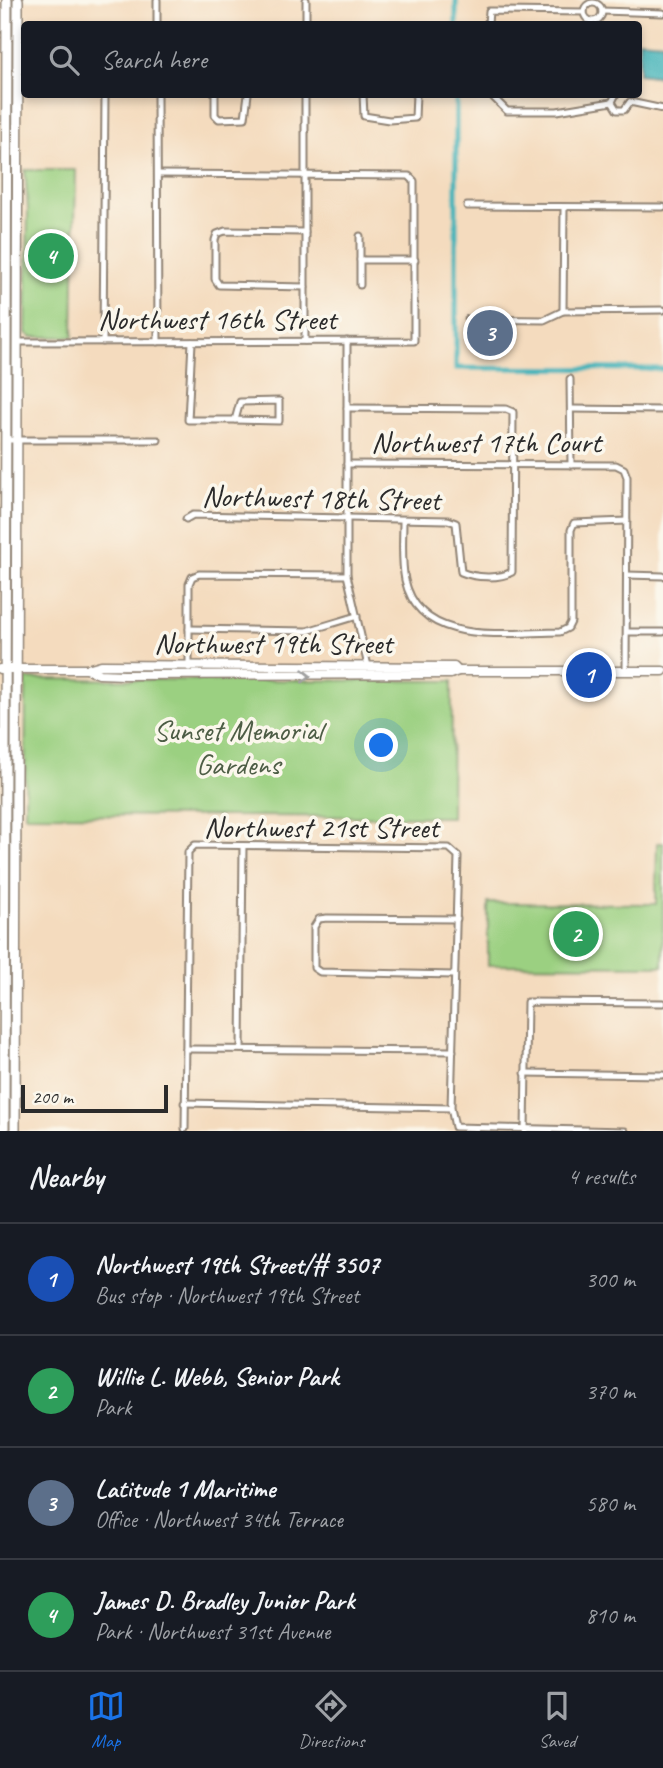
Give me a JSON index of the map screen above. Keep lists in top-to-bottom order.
{
  "streets": {
    "street": [
      "Northwest 16th Street",
      "Northwest 17th Court",
      "Northwest 18th Street",
      "Northwest 19th Street",
      "Northwest 21st Street"
    ]
  },
  "crossings": [
    ["Northwest 17th Court", "Northwest 18th Street"]
  ],
  "parks": ["Sunset Memorial Gardens"],
  "scale_bar": "200 m",
  "page": {
    "search": "Search here",
    "pins": [
      "4",
      "3",
      "1",
      "2"
    ],
    "scale": "200 m",
    "heading": ["Nearby", "4 results"],
    "list": [
      {
        "mark": "1",
        "name": "Northwest 19th Street/# 3507",
        "note": "Bus stop · Northwest 19th Street",
        "value": "300 m"
      },
      {
        "mark": "2",
        "name": "Willie L. Webb, Senior Park",
        "note": "Park",
        "value": "370 m"
      },
      {
        "mark": "3",
        "name": "Latitude 1 Maritime",
        "note": "Office · Northwest 34th Terrace",
        "value": "580 m"
      },
      {
        "mark": "4",
        "name": "James D. Bradley Junior Park",
        "note": "Park · Northwest 31st Avenue",
        "value": "810 m"
      }
    ],
    "nav": ["Map", "Directions", "Saved"]
  }
}
